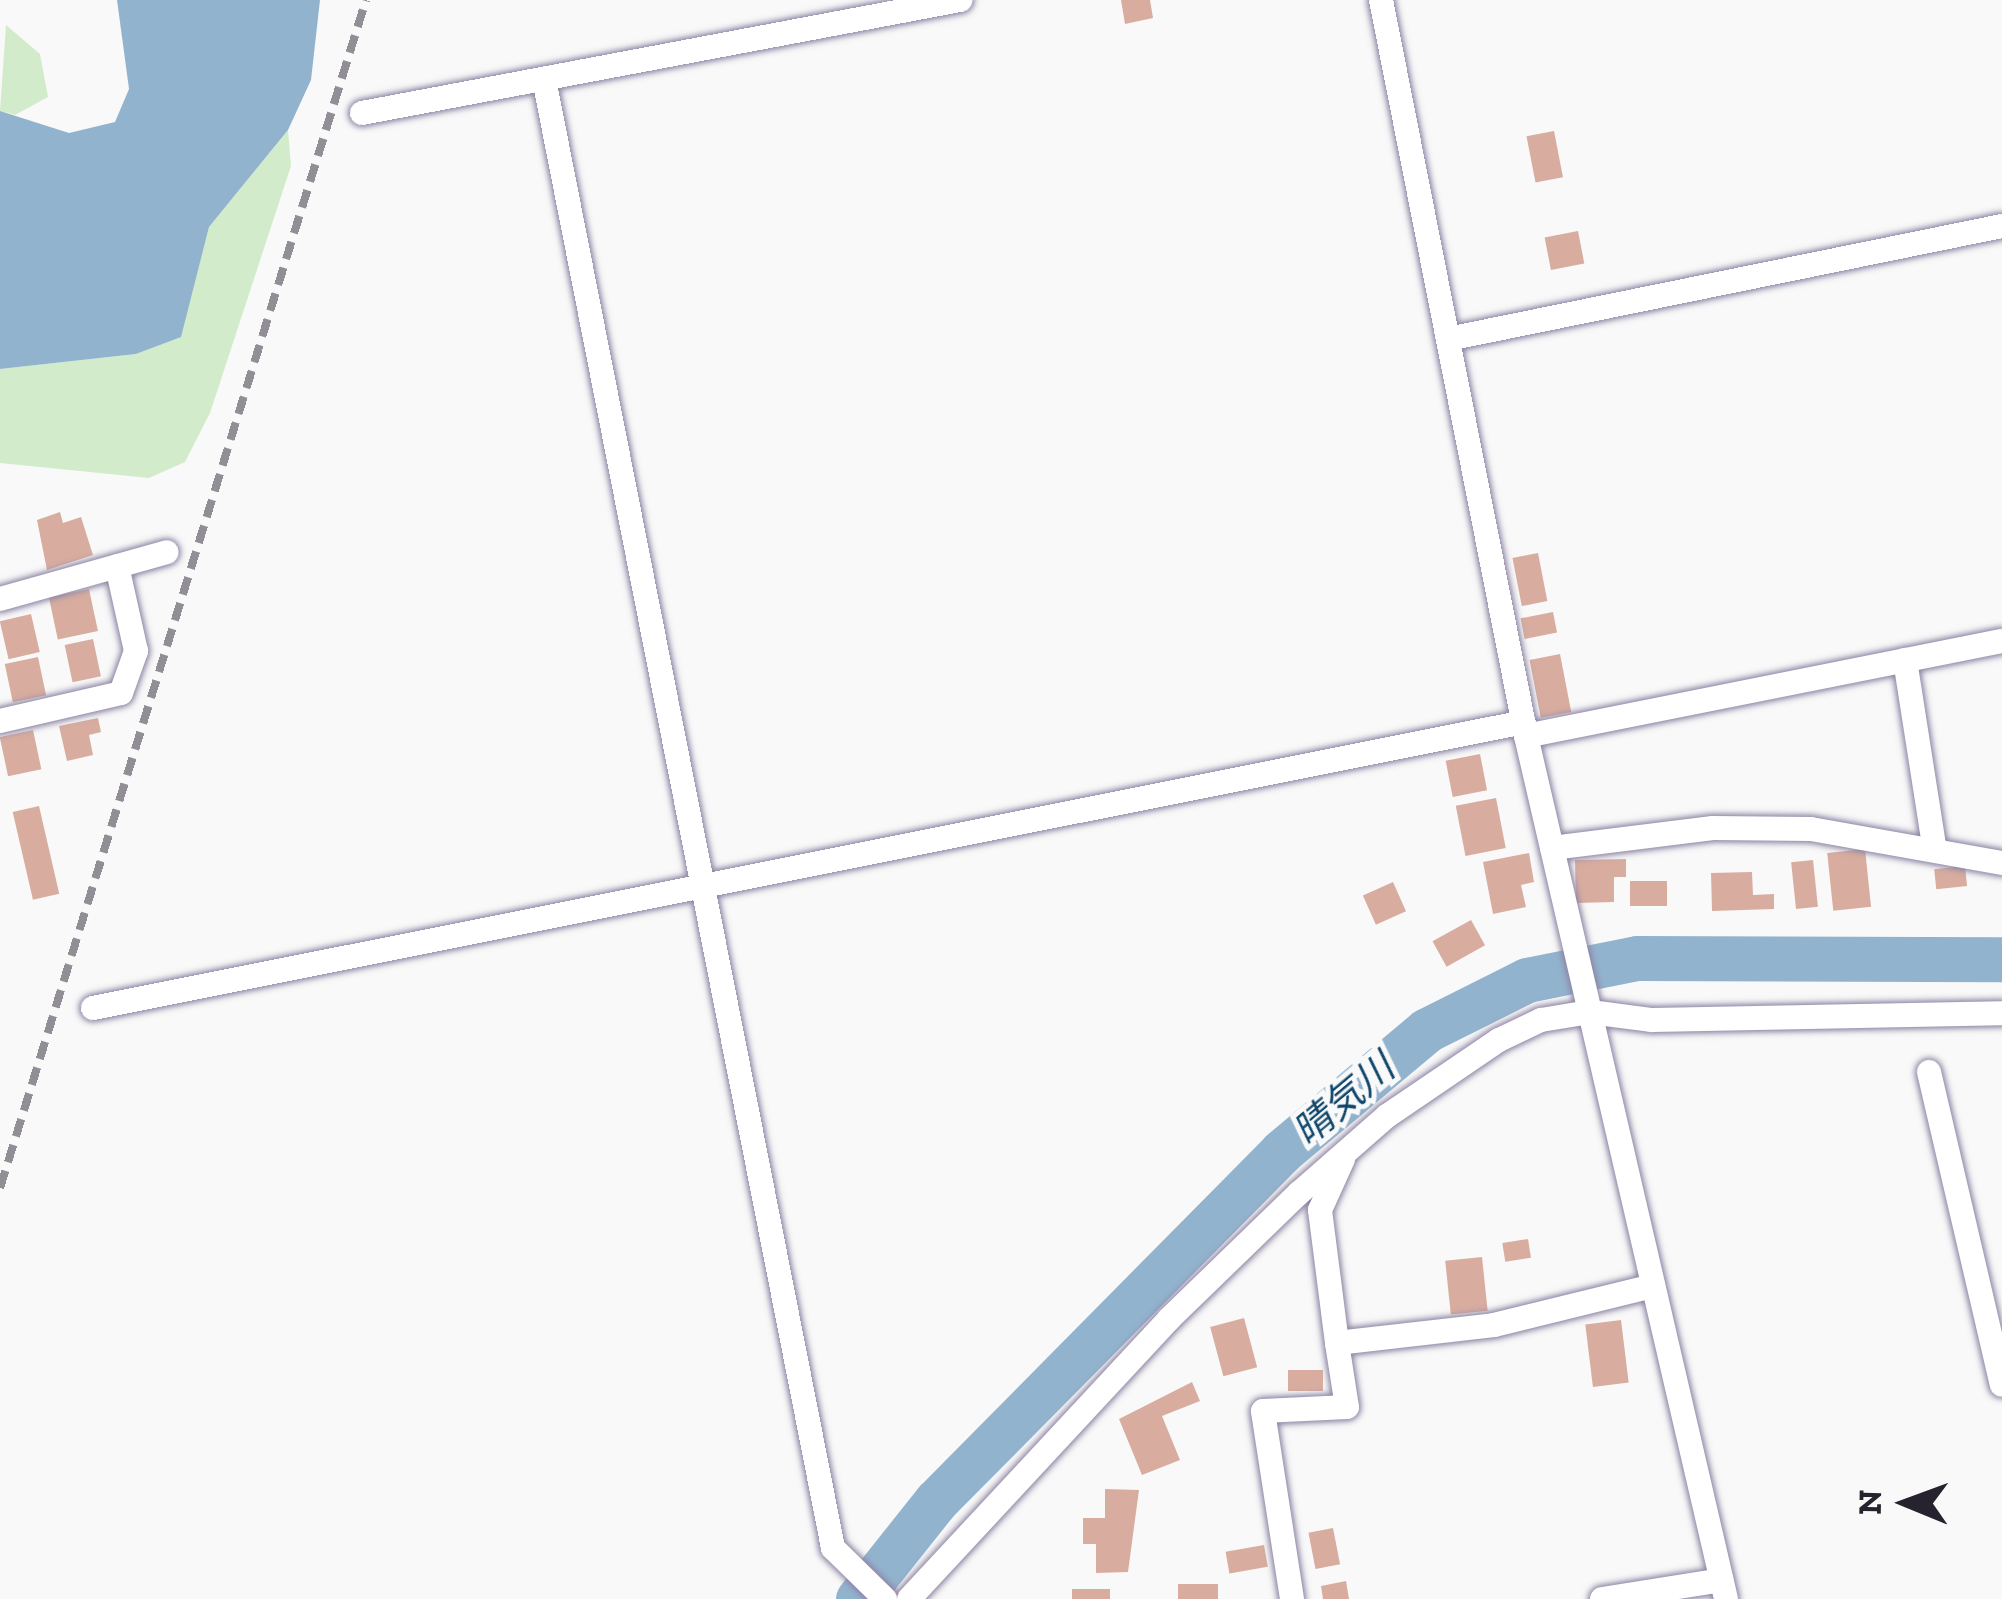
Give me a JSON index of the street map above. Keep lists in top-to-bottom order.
{
  "water": ["晴気川"],
  "north": "left"
}
